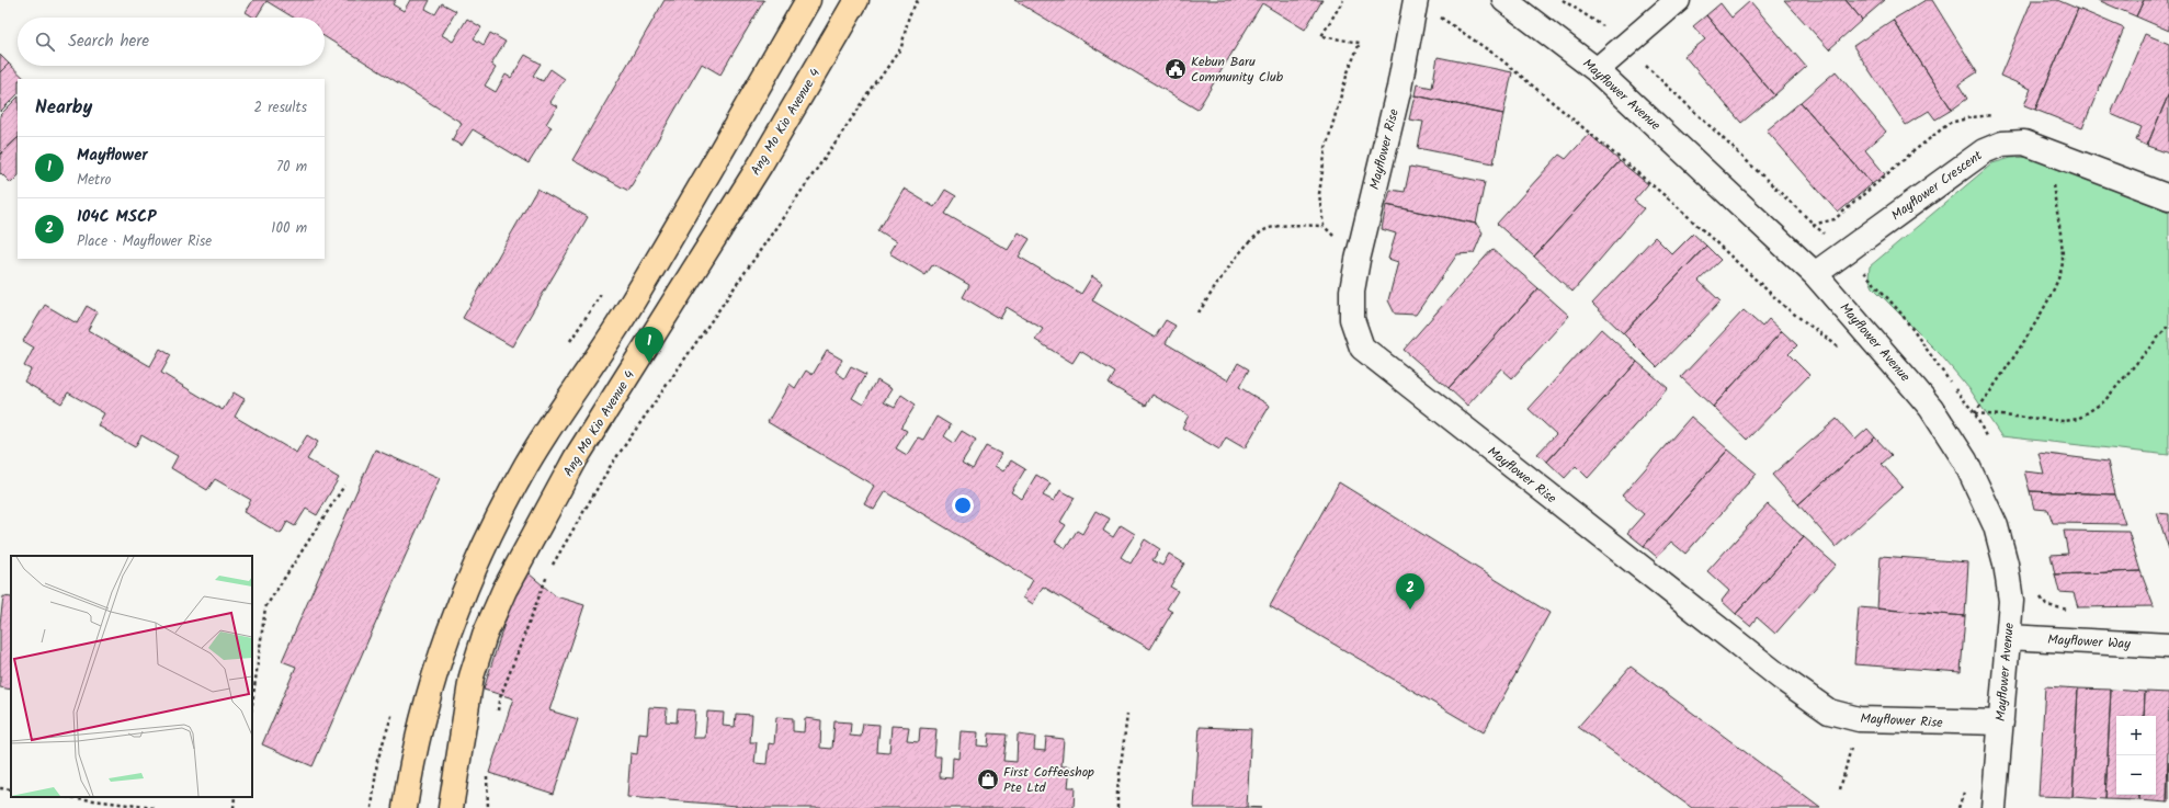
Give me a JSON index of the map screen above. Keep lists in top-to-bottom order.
{
  "streets": {
    "main road": ["Ang Mo Kio Avenue 4"],
    "street": [
      "Mayflower Avenue",
      "Mayflower Rise",
      "Mayflower Crescent",
      "Mayflower Way"
    ]
  },
  "crossings": [
    ["Mayflower Avenue", "Mayflower Rise"],
    ["Mayflower Avenue", "Mayflower Crescent"],
    ["Mayflower Avenue", "Mayflower Way"]
  ],
  "places": {
    "public building": ["Kebun Baru Community Club"],
    "shop": ["First Coffeeshop Pte Ltd"]
  },
  "page": {
    "search": "Search here",
    "heading": ["Nearby", "2 results"],
    "list": [
      {
        "mark": "1",
        "name": "Mayflower",
        "note": "Metro",
        "value": "70 m"
      },
      {
        "mark": "2",
        "name": "104C MSCP",
        "note": "Place · Mayflower Rise",
        "value": "100 m"
      }
    ],
    "pins": ["1", "2"],
    "map_buttons": ["+", "−"]
  }
}
